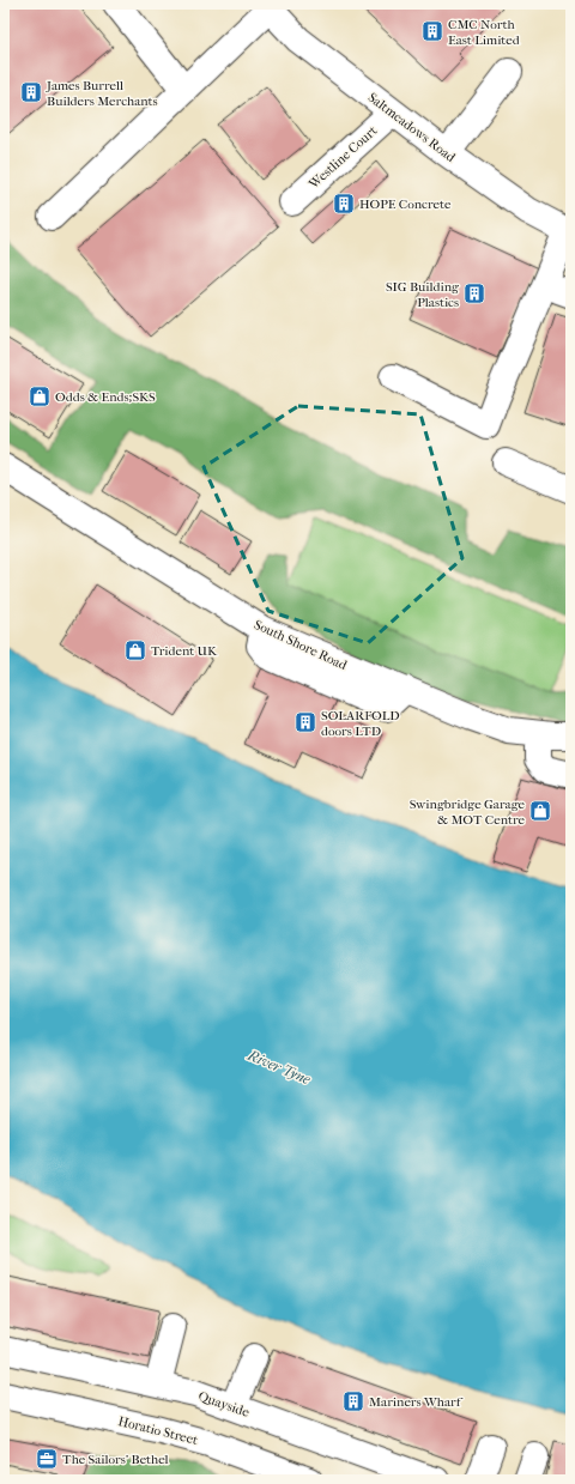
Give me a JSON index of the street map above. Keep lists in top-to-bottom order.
{
  "streets": {
    "street": [
      "Saltmeadows Road",
      "Westline Court",
      "South Shore Road",
      "Quayside",
      "Horatio Street"
    ]
  },
  "crossings": [
    ["Saltmeadows Road", "Westline Court"]
  ],
  "water": ["River Tyne"],
  "places": {
    "building": [
      "CMC North East Limited",
      "James Burrell Builders Merchants",
      "HOPE Concrete",
      "SIG Building Plastics",
      "SOLARFOLD doors LTD",
      "Mariners Wharf"
    ],
    "shop": ["Odds & Ends;SKS", "Trident UK", "Swingbridge Garage & MOT Centre"],
    "office": ["The Sailors' Bethel"]
  }
}
